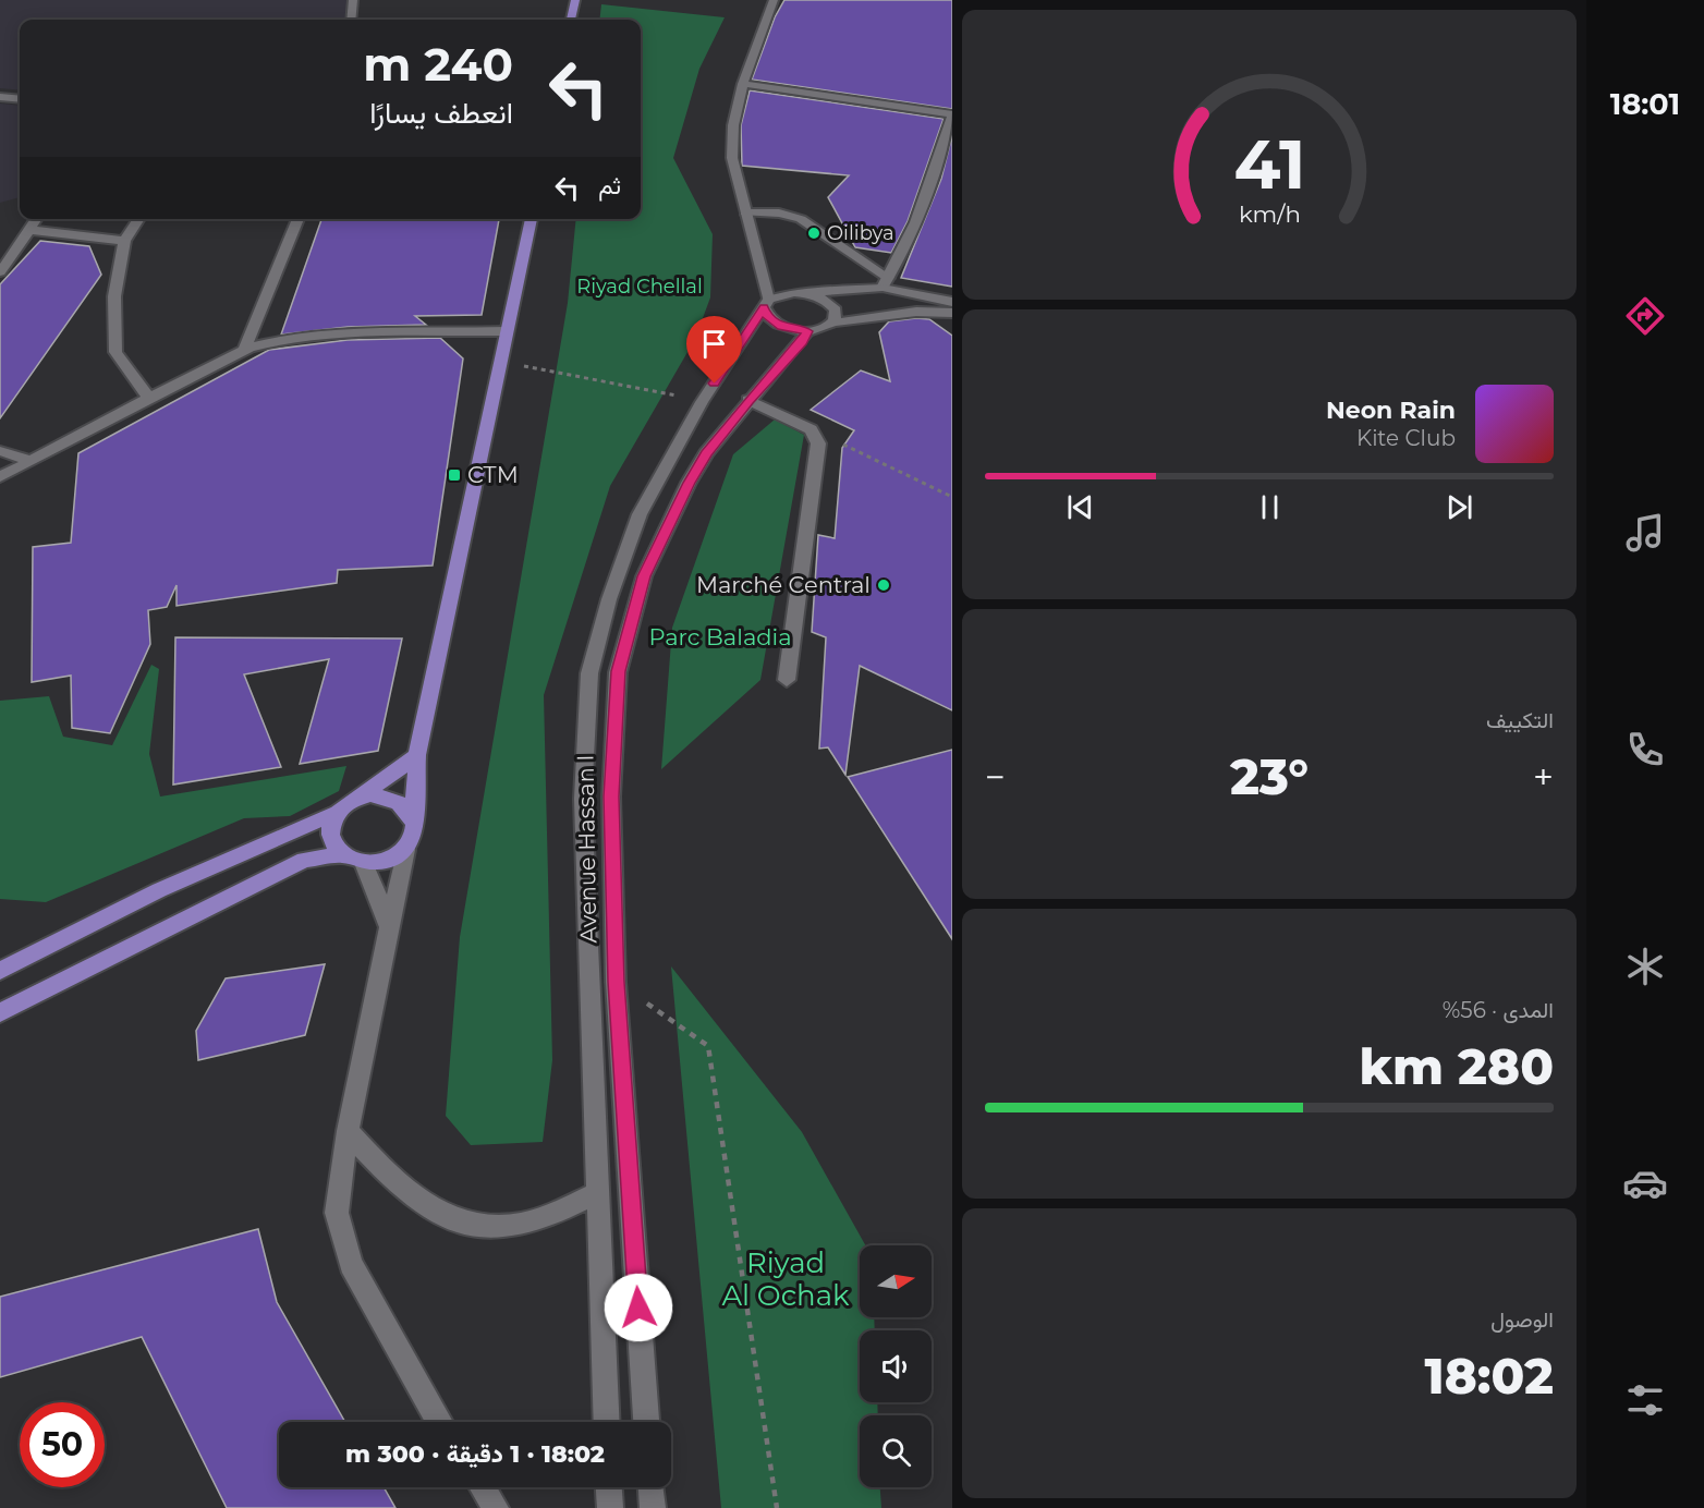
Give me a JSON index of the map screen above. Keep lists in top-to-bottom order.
{
  "streets": {
    "main road": ["Avenue Hassan I"]
  },
  "parks": ["Riyad Chellal", "Parc Baladia", "Riyad Al Ochak"],
  "places": {
    "other": ["Oilibya", "Marché Central"],
    "transit": ["CTM"]
  },
  "north": "right",
  "page": {
    "tabs": "18:01",
    "turn": ["240 m", "انعطف يسارًا"],
    "then": "ثم",
    "song": ["Neon Rain", "Kite Club"],
    "tile": [
      "التكييف",
      ["المدى · 56%", "280 km"],
      ["الوصول", "18:02"]
    ],
    "heat": ["−", "23°", "+"],
    "limit": "50",
    "trip": "18:02 · 1 دقيقة · 300 m",
    "gauge": ["41", "km/h"]
  }
}
